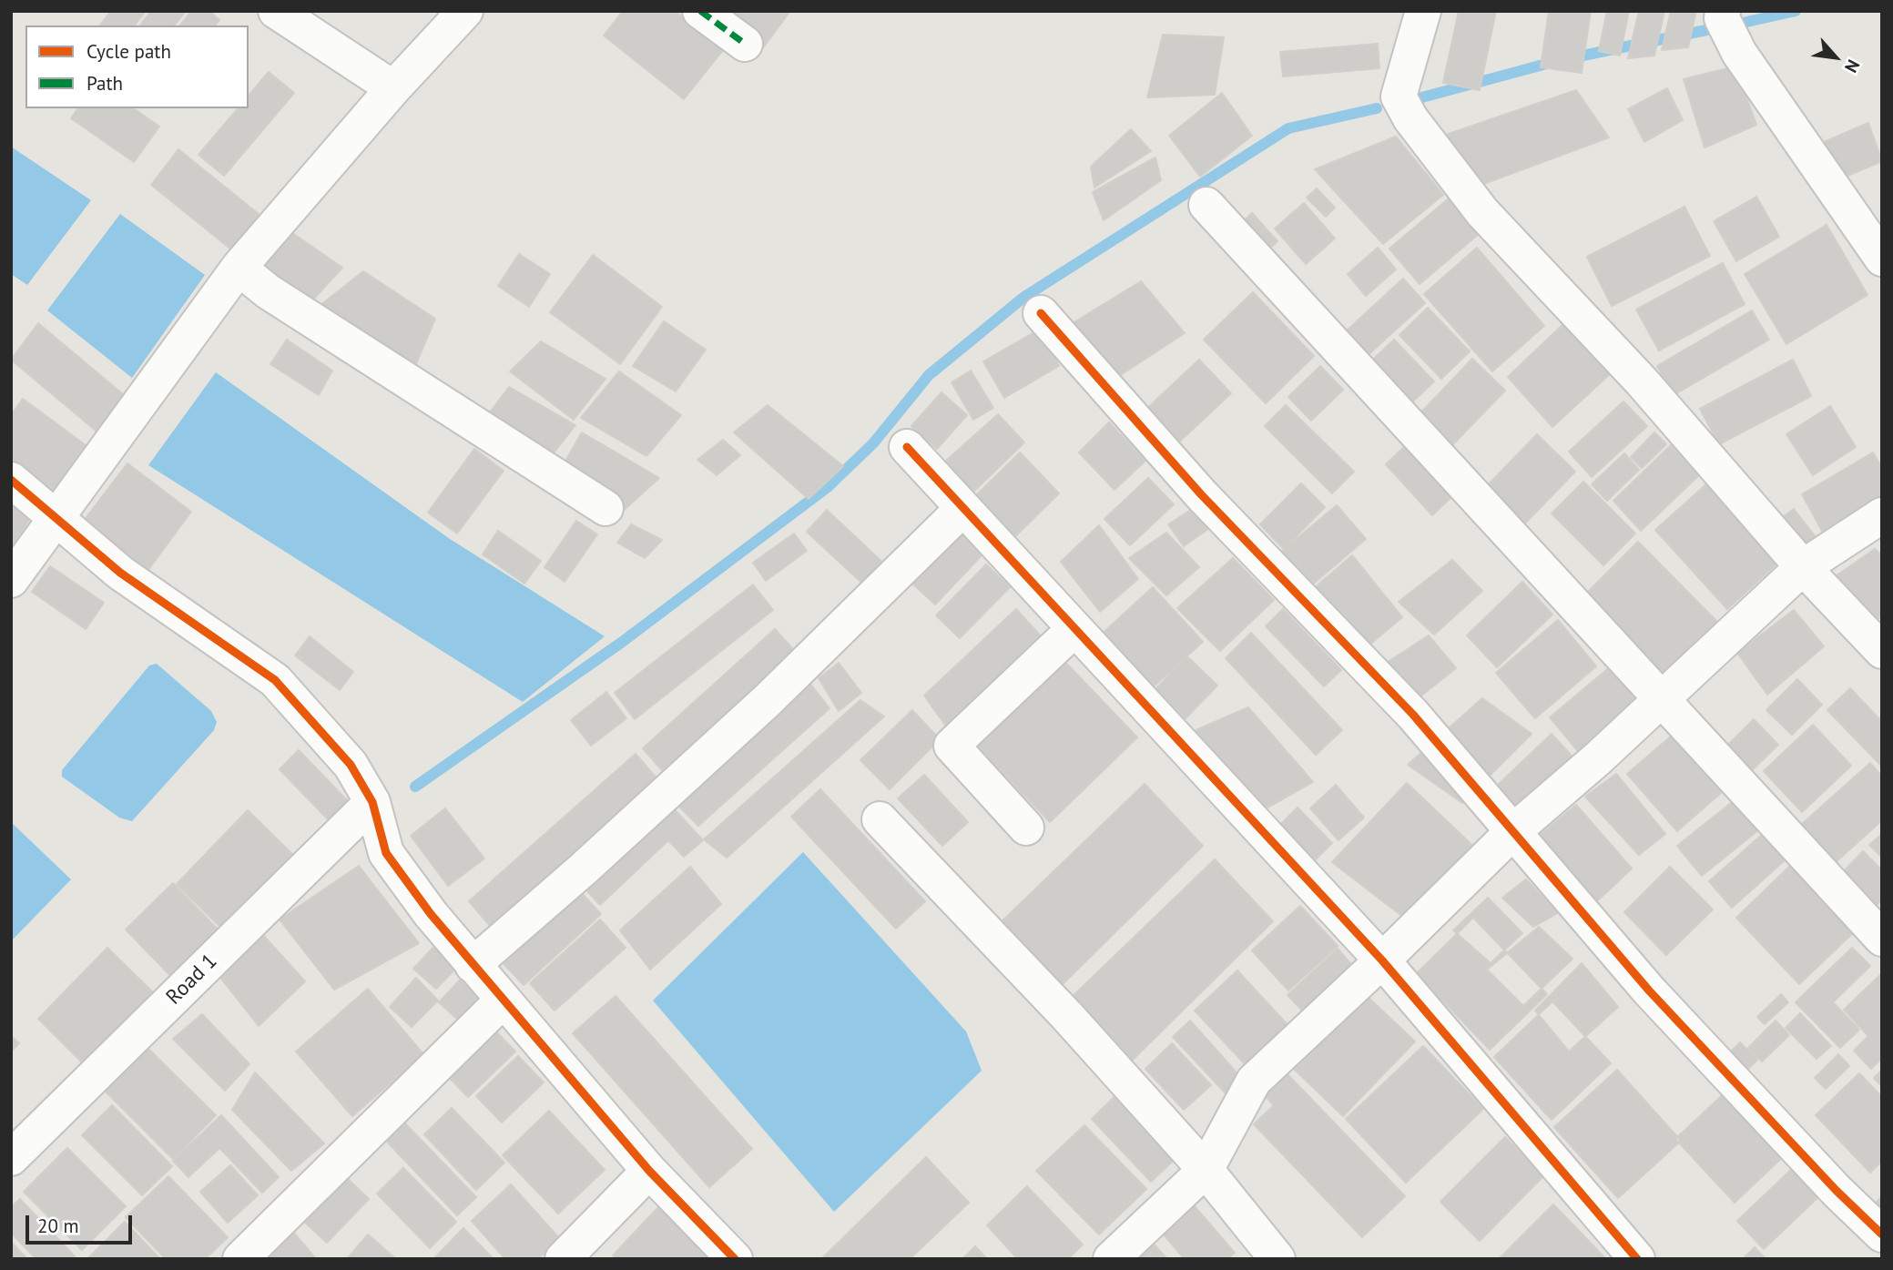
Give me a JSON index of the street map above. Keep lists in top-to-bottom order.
{
  "streets": {
    "street": ["Road 1"]
  },
  "legend": ["Cycle path", "Path"],
  "scale_bar": "20 m",
  "north": "bottom right"
}
